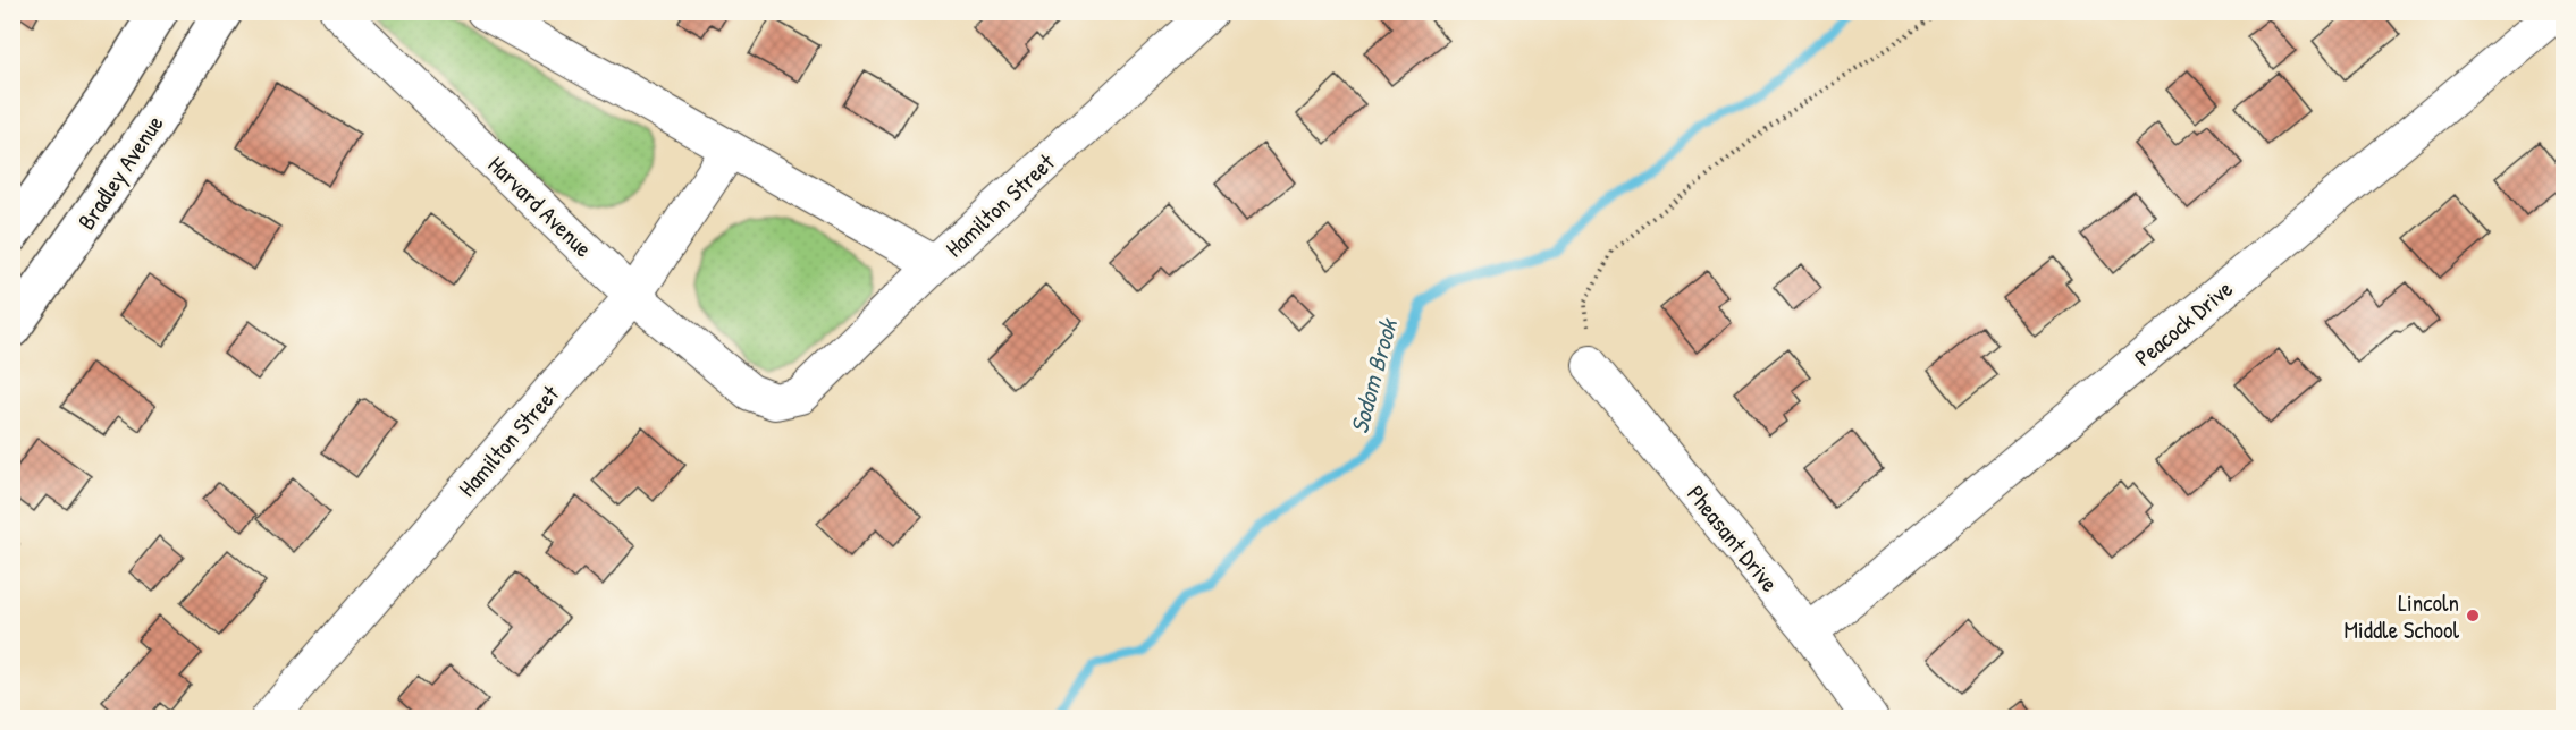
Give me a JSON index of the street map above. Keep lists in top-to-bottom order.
{
  "streets": {
    "street": [
      "Bradley Avenue",
      "Hamilton Street",
      "Harvard Avenue",
      "Peacock Drive",
      "Pheasant Drive"
    ]
  },
  "crossings": [
    ["Hamilton Street", "Harvard Avenue"],
    ["Peacock Drive", "Pheasant Drive"]
  ],
  "water": ["Sodom Brook"],
  "places": ["Lincoln Middle School"]
}
